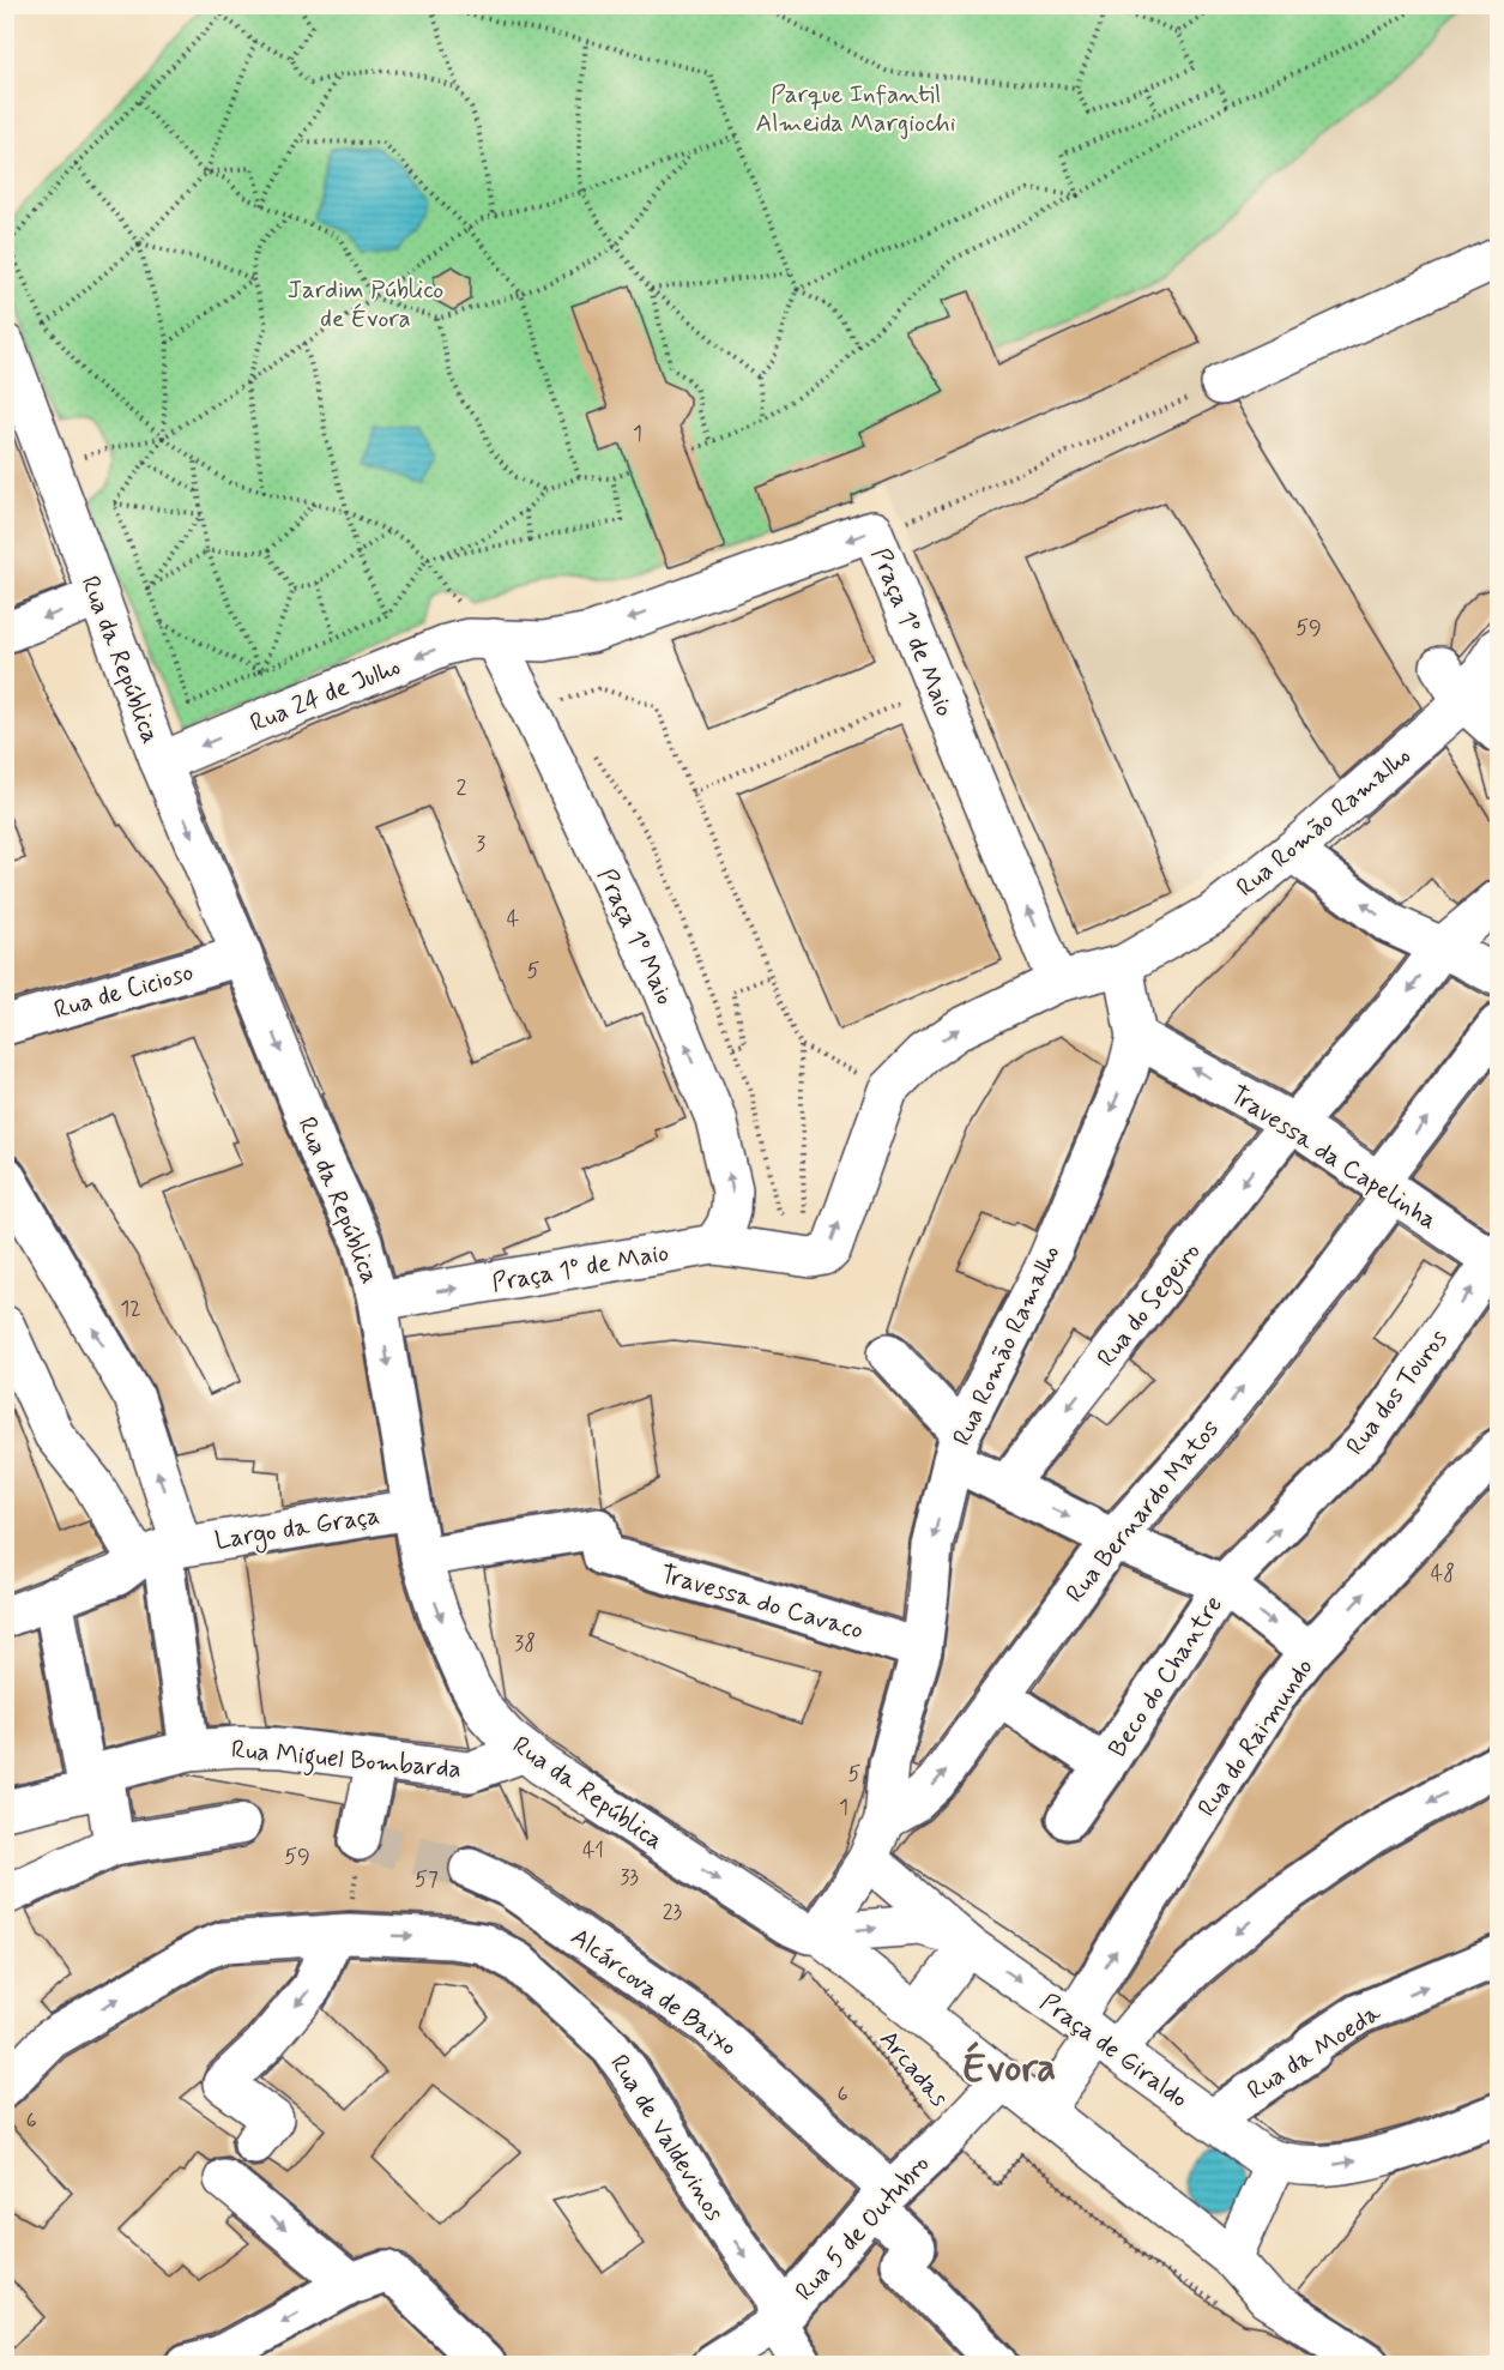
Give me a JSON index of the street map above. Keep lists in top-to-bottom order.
{
  "streets": {
    "street": [
      "Praça 1º de Maio",
      "Rua da República",
      "Rua 24 de Julho",
      "Rua Romão Ramalho",
      "Praça 1º Maio",
      "Rua de Cicioso",
      "Travessa da Capelinha",
      "Rua do Segeiro",
      "Rua dos Touros",
      "Rua Bernardo Matos",
      "Largo da Graça",
      "Travessa do Cavaco",
      "Beco do Chantre",
      "Rua do Raimundo",
      "Rua Miguel Bombarda",
      "Alcárcova de Baixo",
      "Praça de Giraldo",
      "Rua da Moeda",
      "Rua de Valdevinos",
      "Rua 5 de Outubro"
    ],
    "path": ["Arcadas"]
  },
  "crossings": [
    ["Praça 1º de Maio", "Rua da República"],
    ["Praça 1º de Maio", "Rua 24 de Julho"],
    ["Praça 1º de Maio", "Rua Romão Ramalho"],
    ["Praça 1º de Maio", "Praça 1º Maio"],
    ["Rua da República", "Rua 24 de Julho"],
    ["Rua da República", "Rua de Cicioso"],
    ["Rua da República", "Largo da Graça"],
    ["Rua da República", "Travessa do Cavaco"],
    ["Rua da República", "Rua Miguel Bombarda"],
    ["Rua da República", "Praça de Giraldo"],
    ["Rua 24 de Julho", "Praça 1º Maio"],
    ["Rua Romão Ramalho", "Travessa da Capelinha"],
    ["Rua Romão Ramalho", "Rua Bernardo Matos"],
    ["Rua Romão Ramalho", "Travessa do Cavaco"],
    ["Rua Romão Ramalho", "Praça de Giraldo"],
    ["Travessa da Capelinha", "Rua do Segeiro"],
    ["Travessa da Capelinha", "Rua dos Touros"],
    ["Travessa da Capelinha", "Rua Bernardo Matos"],
    ["Rua dos Touros", "Beco do Chantre"],
    ["Rua Bernardo Matos", "Beco do Chantre"],
    ["Rua do Raimundo", "Praça de Giraldo"],
    ["Alcárcova de Baixo", "Rua 5 de Outubro"],
    ["Praça de Giraldo", "Rua da Moeda"],
    ["Arcadas", "Rua 5 de Outubro"],
    ["Rua de Valdevinos", "Rua 5 de Outubro"]
  ],
  "one_way": [
    "Rua da República",
    "Rua 24 de Julho",
    "Rua Romão Ramalho",
    "Praça 1º Maio",
    "Rua do Segeiro",
    "Rua dos Touros",
    "Rua Bernardo Matos"
  ],
  "districts": ["Évora"],
  "parks": ["Parque Infantil Almeida Margiochi", "Jardim Público de Évora"],
  "house_numbers": [
    "1",
    "59",
    "2",
    "3",
    "4",
    "5",
    "12",
    "48",
    "38",
    "5",
    "1",
    "41",
    "59",
    "33",
    "57",
    "23",
    "6",
    "6"
  ]
}
